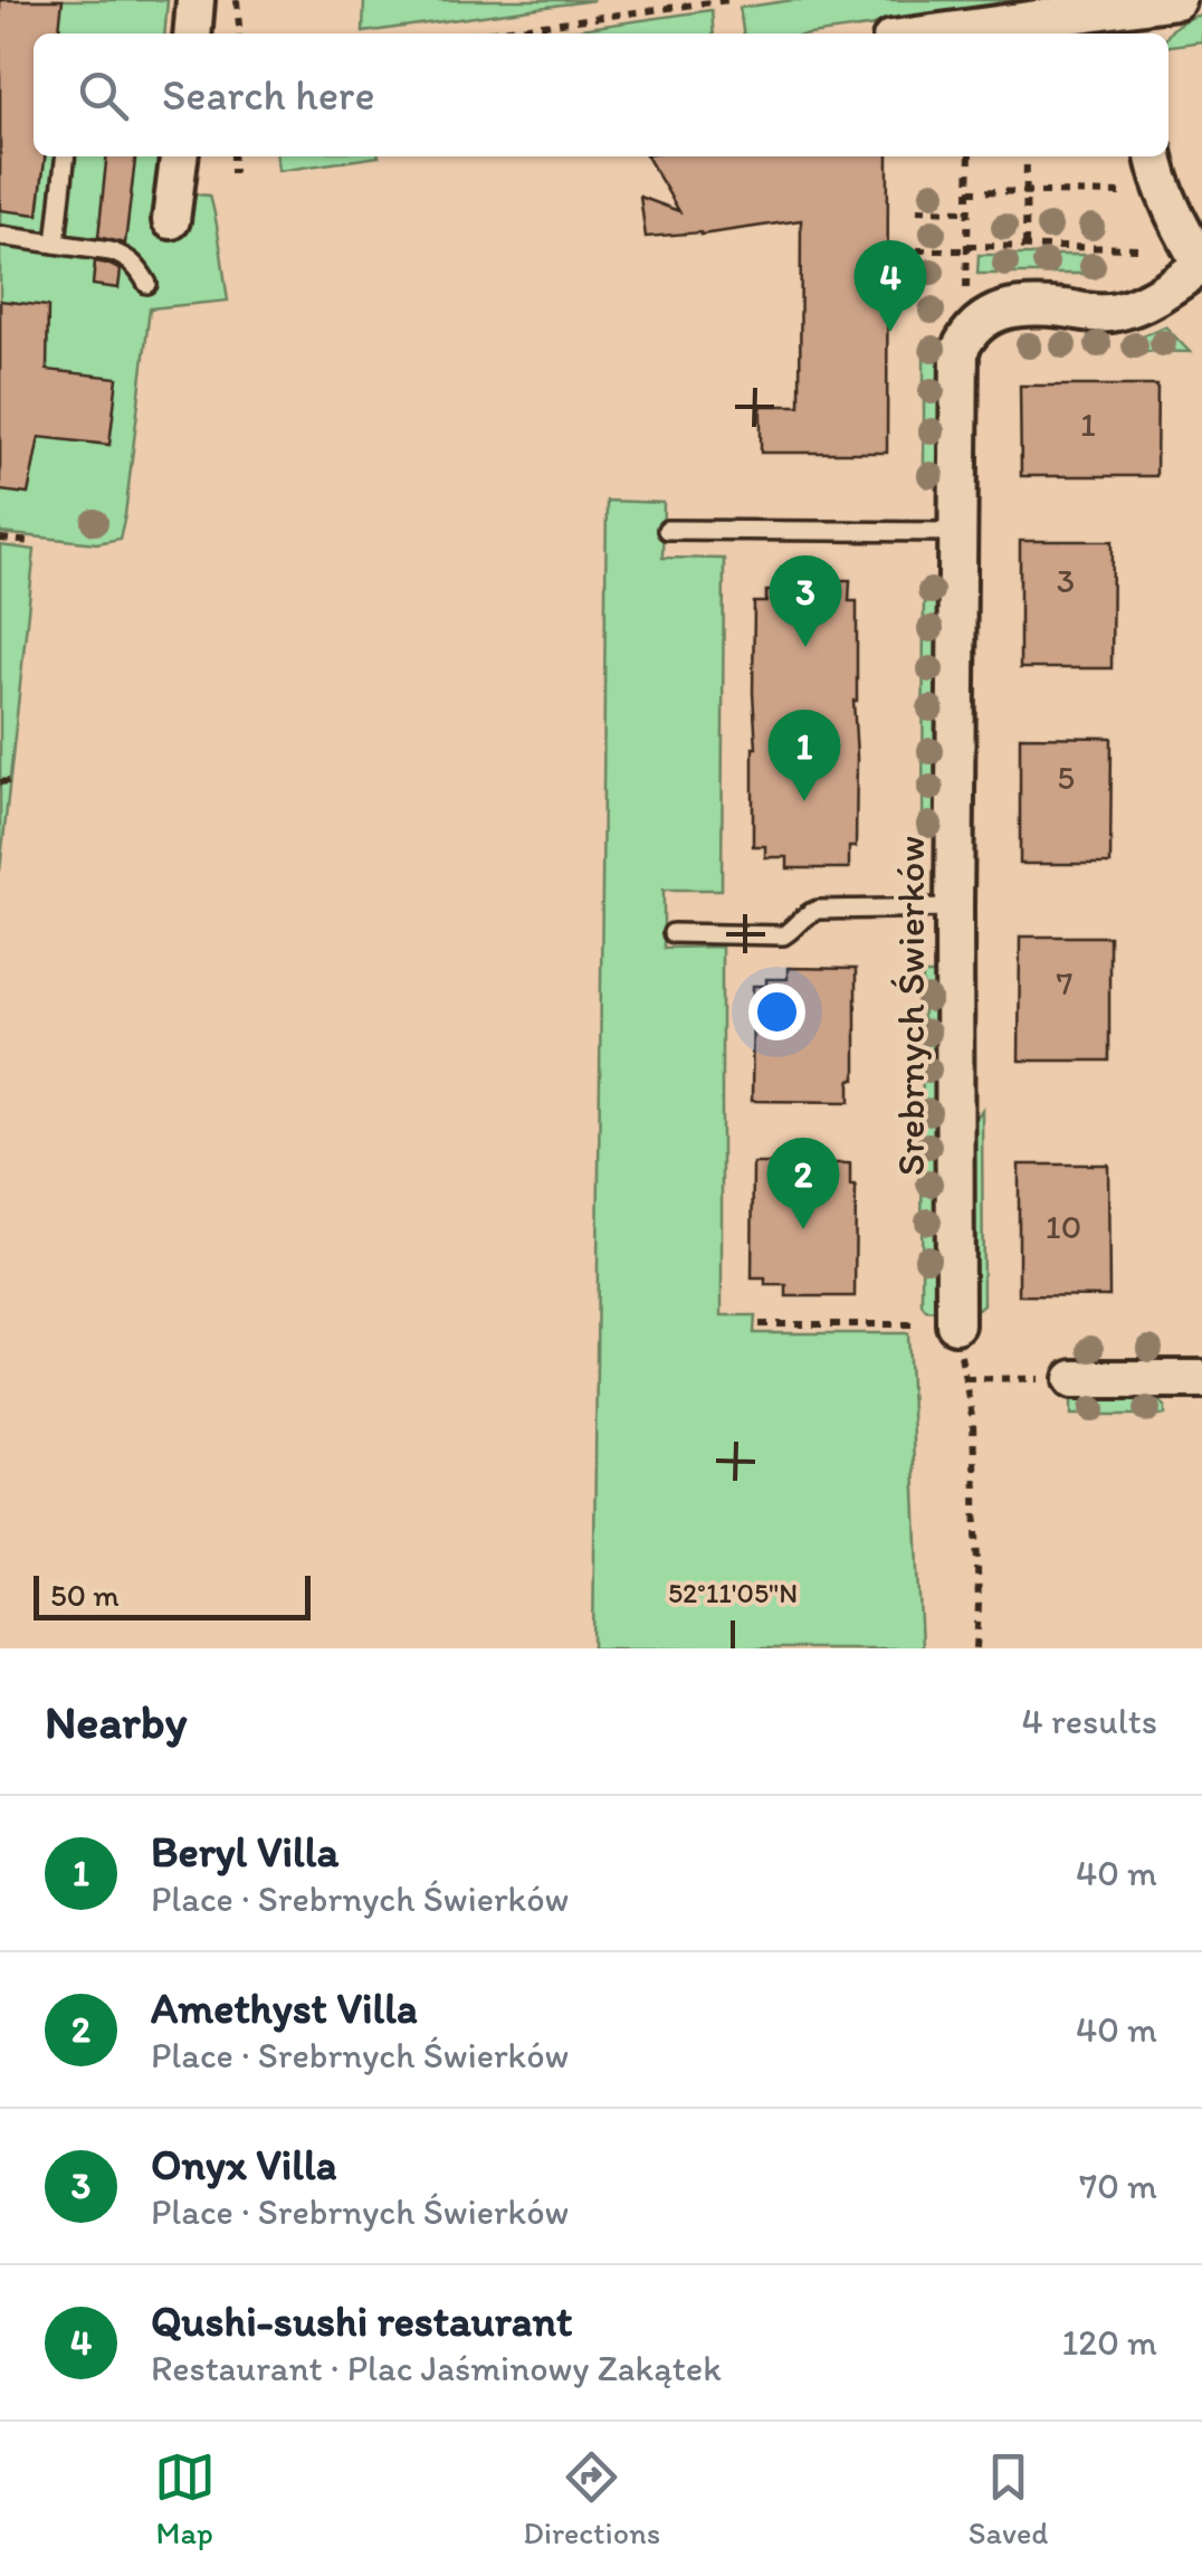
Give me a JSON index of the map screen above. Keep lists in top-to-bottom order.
{
  "streets": {
    "street": ["Srebrnych Świerków"]
  },
  "house_numbers": [
    "1",
    "3",
    "5",
    "7",
    "10"
  ],
  "scale_bar": "50 m",
  "page": {
    "search": "Search here",
    "pins": [
      "4",
      "3",
      "1",
      "2"
    ],
    "scale": "50 m",
    "heading": ["Nearby", "4 results"],
    "list": [
      {
        "mark": "1",
        "name": "Beryl Villa",
        "note": "Place · Srebrnych Świerków",
        "value": "40 m"
      },
      {
        "mark": "2",
        "name": "Amethyst Villa",
        "note": "Place · Srebrnych Świerków",
        "value": "40 m"
      },
      {
        "mark": "3",
        "name": "Onyx Villa",
        "note": "Place · Srebrnych Świerków",
        "value": "70 m"
      },
      {
        "mark": "4",
        "name": "Qushi-sushi restaurant",
        "note": "Restaurant · Plac Jaśminowy Zakątek",
        "value": "120 m"
      }
    ],
    "nav": ["Map", "Directions", "Saved"]
  },
  "coordinates": ["52°11'05\"N"]
}
